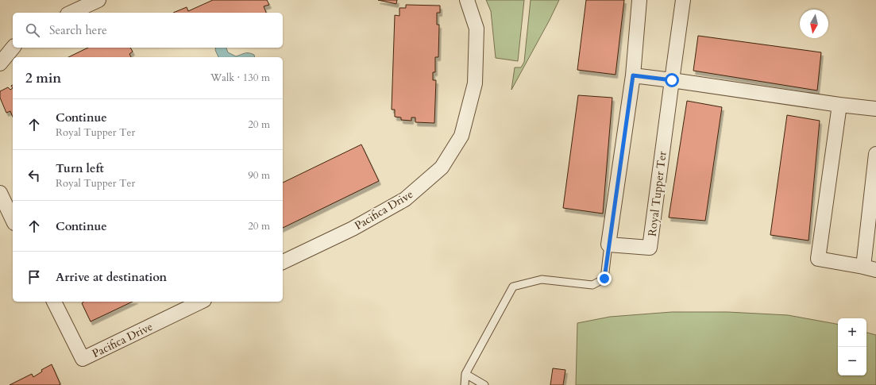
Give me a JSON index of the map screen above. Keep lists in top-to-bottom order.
{
  "streets": {
    "street": ["Royal Tupper Ter", "Pacifica Drive"]
  },
  "north": "bottom",
  "page": {
    "search": "Search here",
    "heading": ["2 min", "Walk · 130 m"],
    "list": [
      ["Continue", "Royal Tupper Ter", "20 m"],
      ["Turn left", "Royal Tupper Ter", "90 m"],
      ["Continue", "20 m"],
      "Arrive at destination"
    ],
    "map_buttons": ["+", "−"]
  }
}
